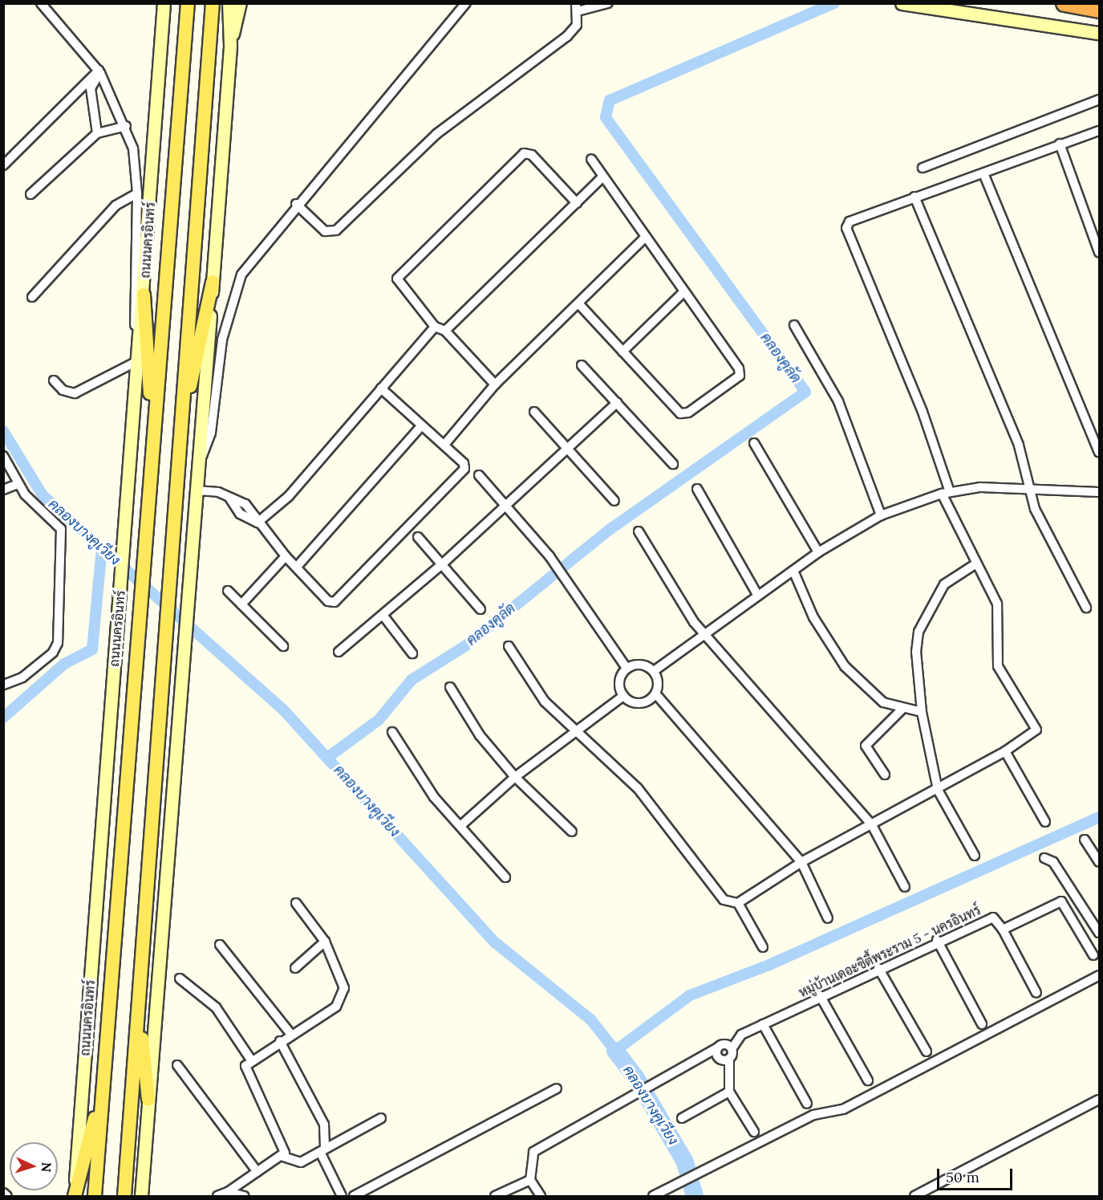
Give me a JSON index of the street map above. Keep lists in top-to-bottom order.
{
  "streets": {
    "main road": ["ถนนนครอินทร์"],
    "street": ["หมู่บ้านเดอะซิตี้พระราม 5 - นครอินทร์"]
  },
  "water": ["คลองคูลัด", "คลองบางคูเวียง"],
  "scale_bar": "50 m",
  "north": "right"
}
